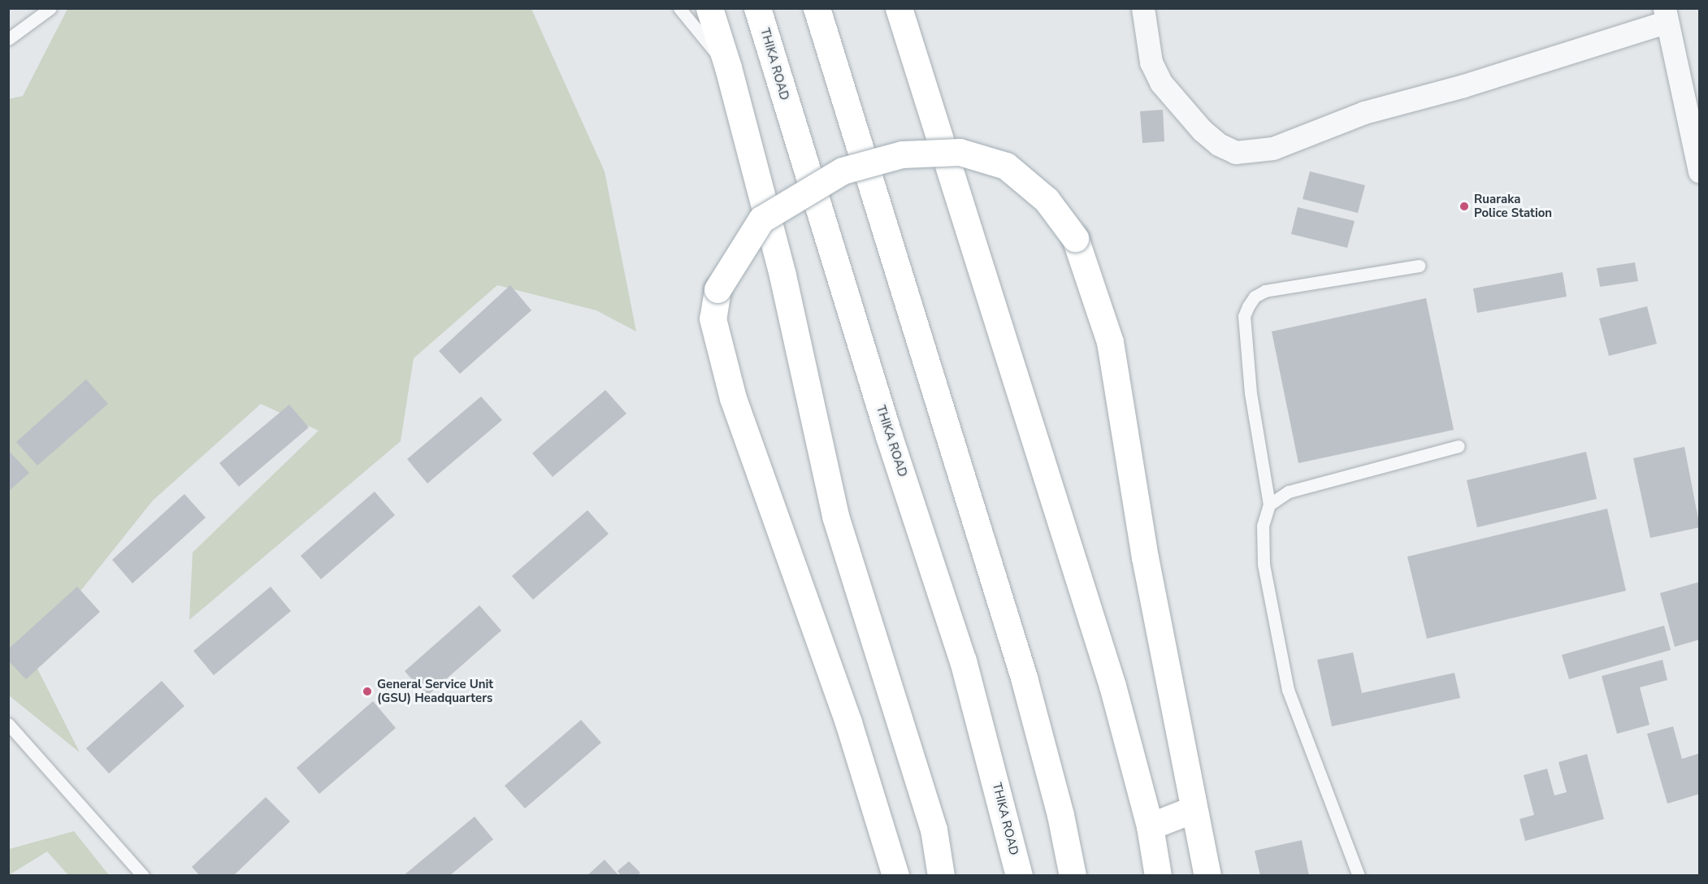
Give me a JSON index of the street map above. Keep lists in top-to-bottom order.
{
  "streets": {
    "main road": ["THIKA ROAD"]
  },
  "places": ["Ruaraka Police Station", "General Service Unit (GSU) Headquarters"]
}
